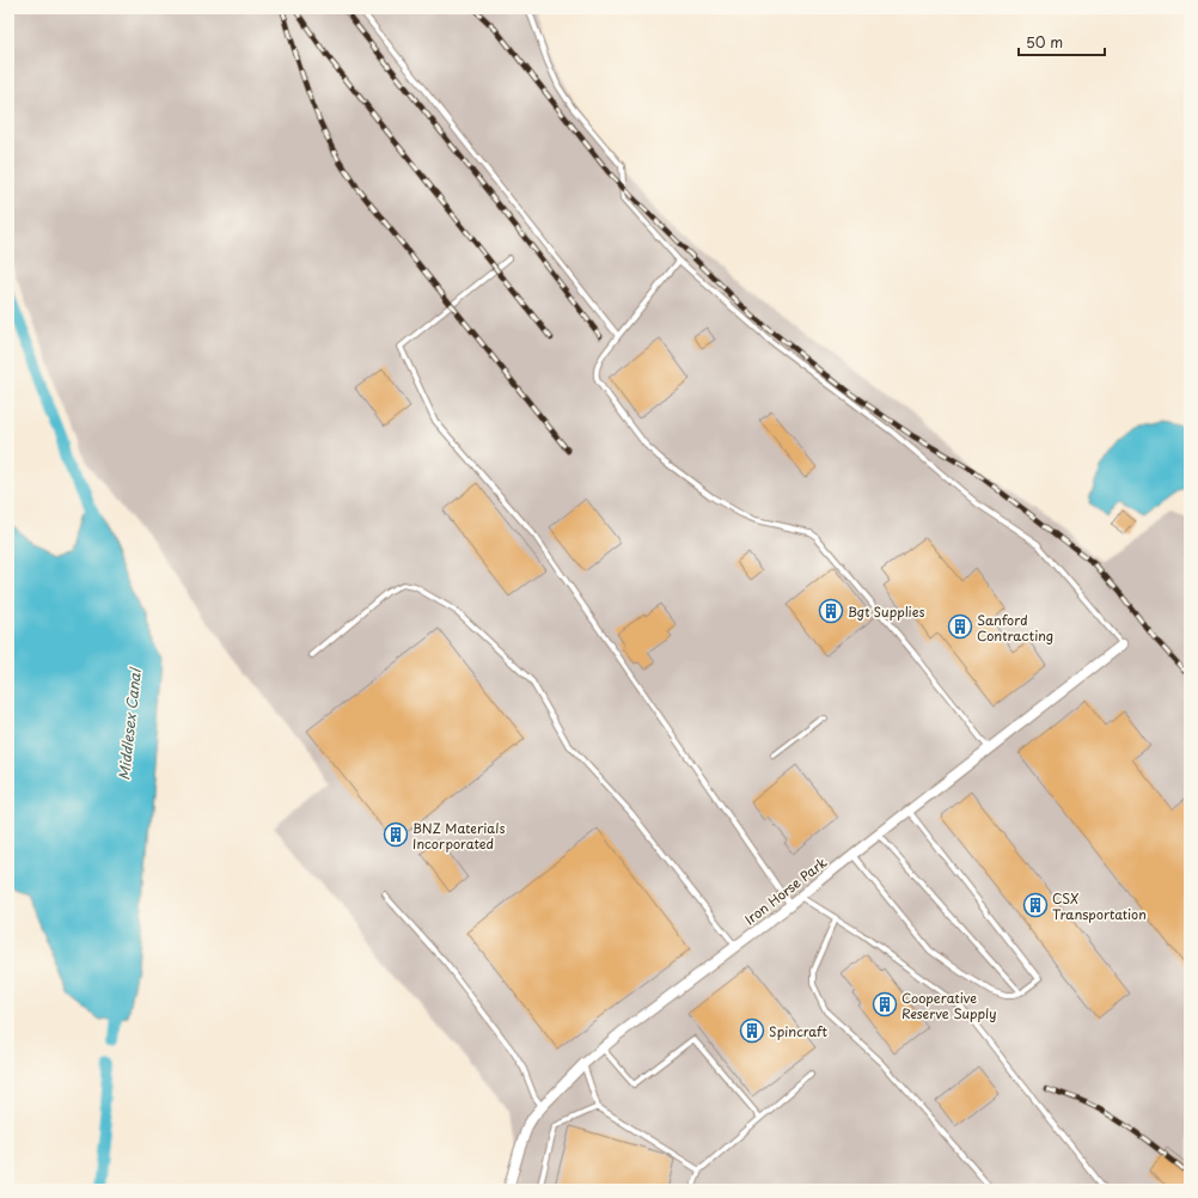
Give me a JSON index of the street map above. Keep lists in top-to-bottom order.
{
  "streets": {
    "street": ["Iron Horse Park"]
  },
  "water": ["Middlesex Canal"],
  "places": {
    "building": [
      "Bgt Supplies",
      "Sanford Contracting",
      "BNZ Materials Incorporated",
      "CSX Transportation",
      "Cooperative Reserve Supply",
      "Spincraft"
    ]
  },
  "scale_bar": "50 m"
}
